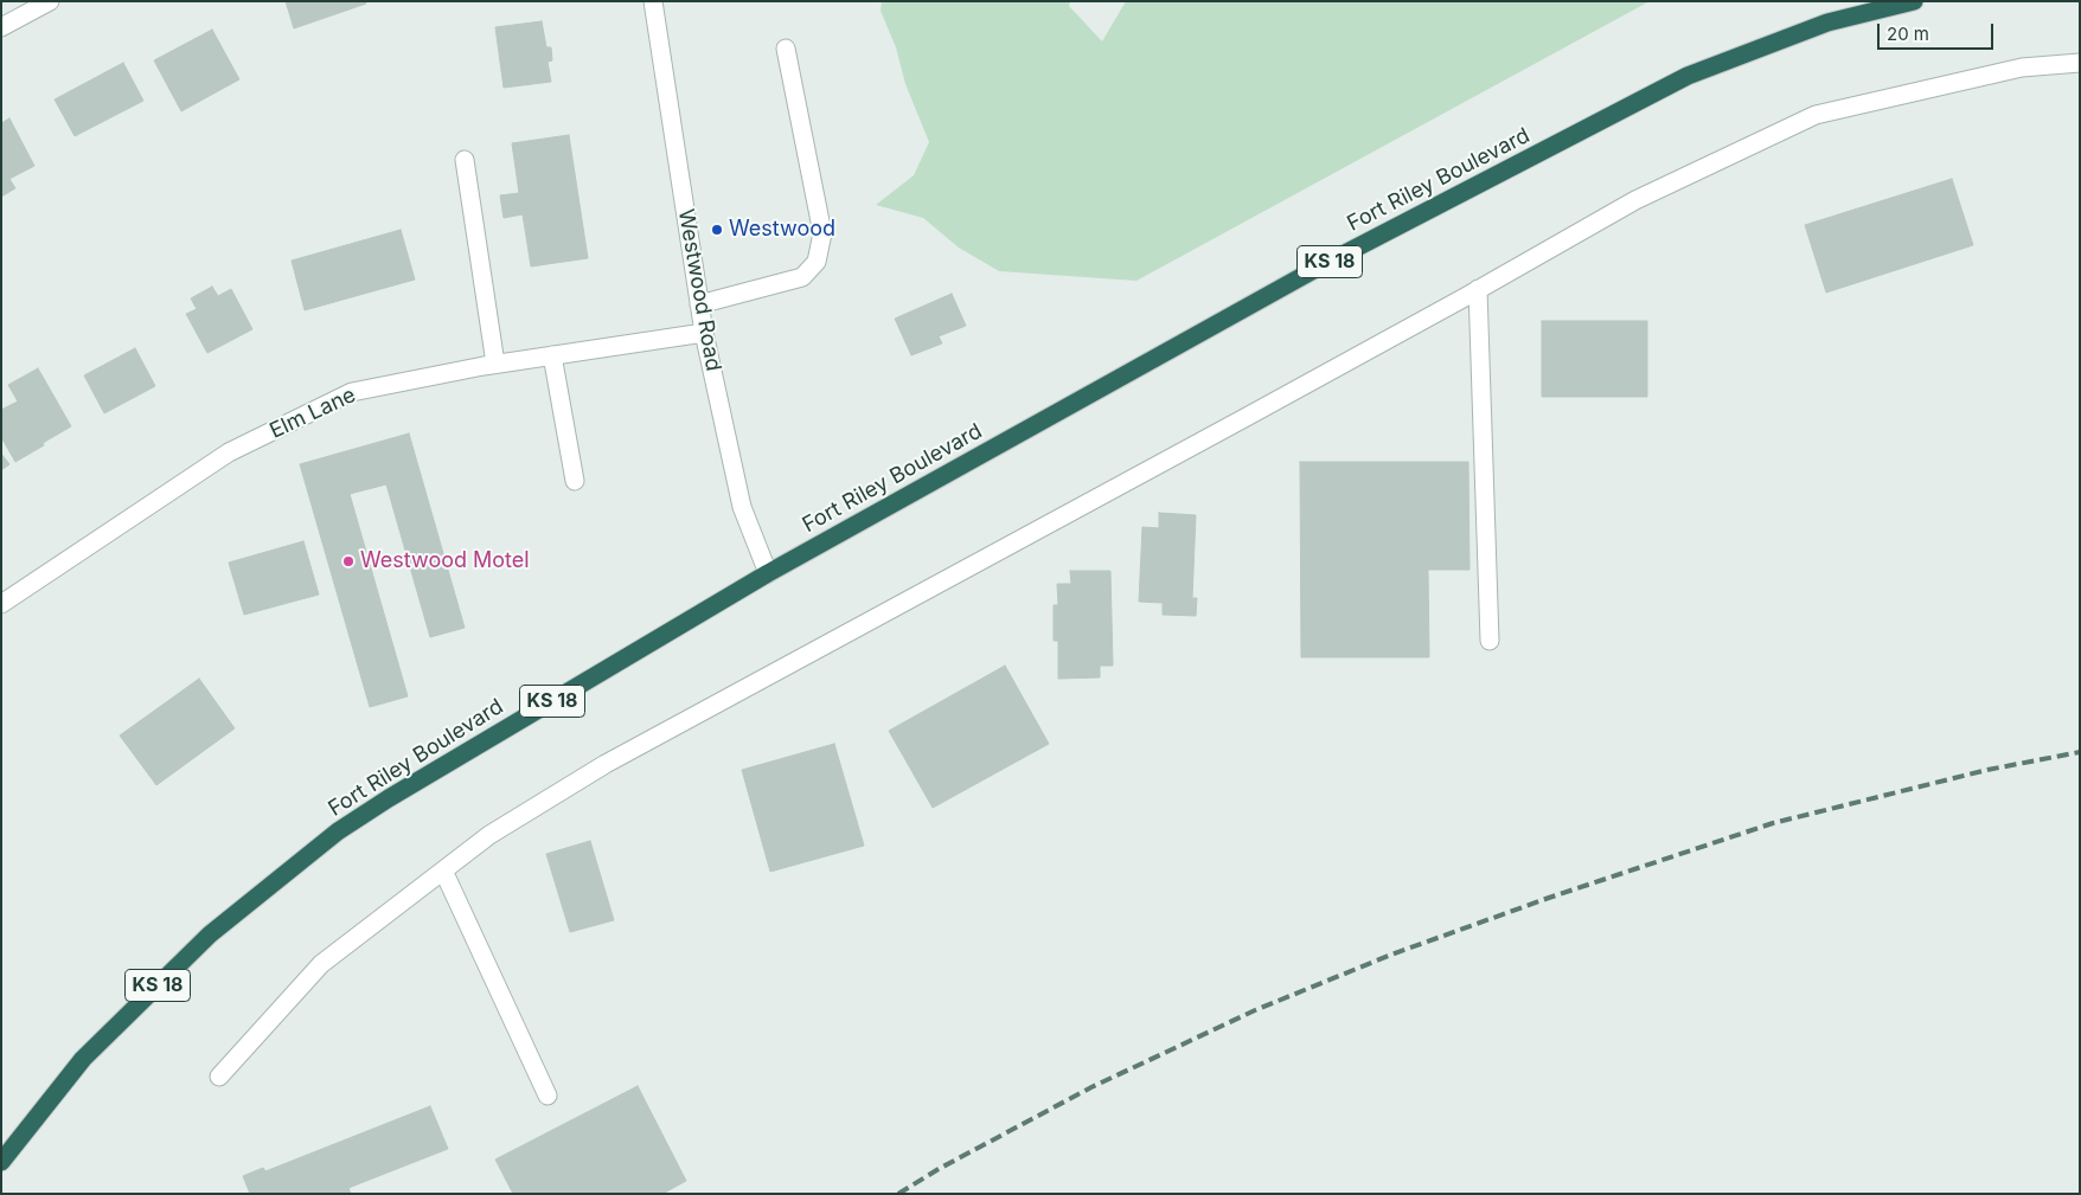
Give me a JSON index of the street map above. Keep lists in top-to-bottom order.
{
  "streets": {
    "highway": ["Fort Riley Boulevard", "KS 18"],
    "street": ["Westwood Road", "Elm Lane"]
  },
  "crossings": [
    ["Fort Riley Boulevard", "Westwood Road"],
    ["Westwood Road", "Elm Lane"]
  ],
  "places": ["Westwood", "Westwood Motel"],
  "scale_bar": "20 m"
}
